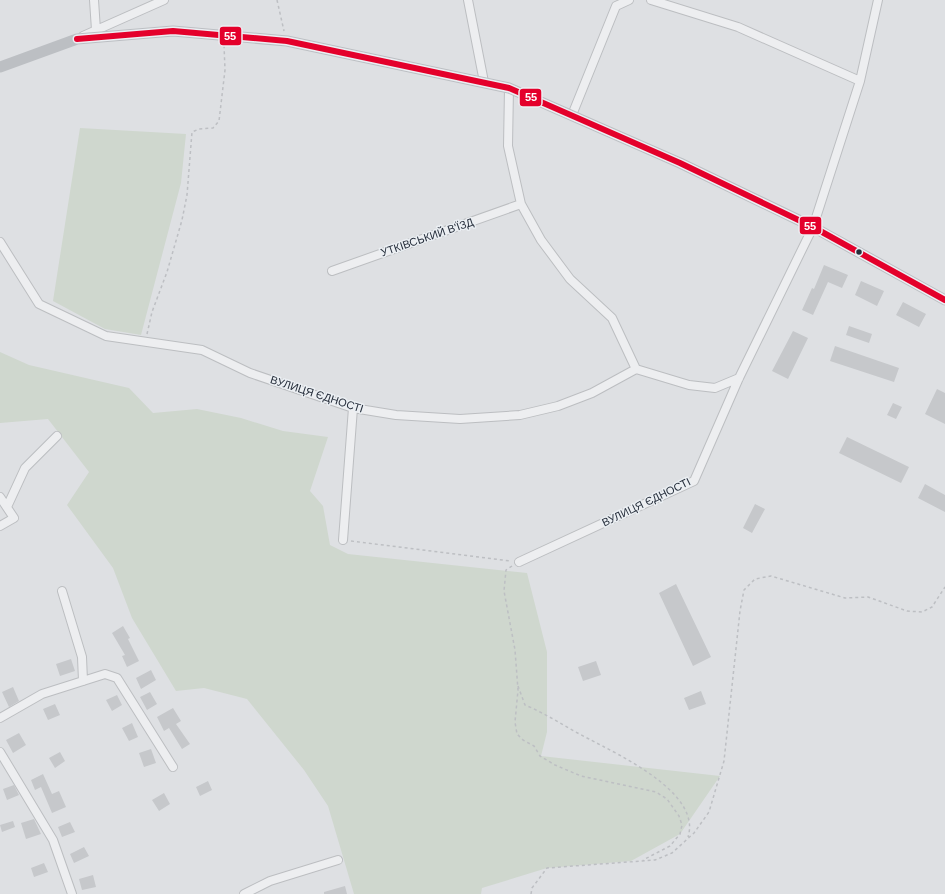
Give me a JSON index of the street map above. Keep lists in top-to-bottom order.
{
  "streets": {
    "street": ["УТКІВСЬКИЙ В'ЇЗД", "ВУЛИЦЯ ЄДНОСТІ"]
  },
  "lines": ["transit line 55"]
}
